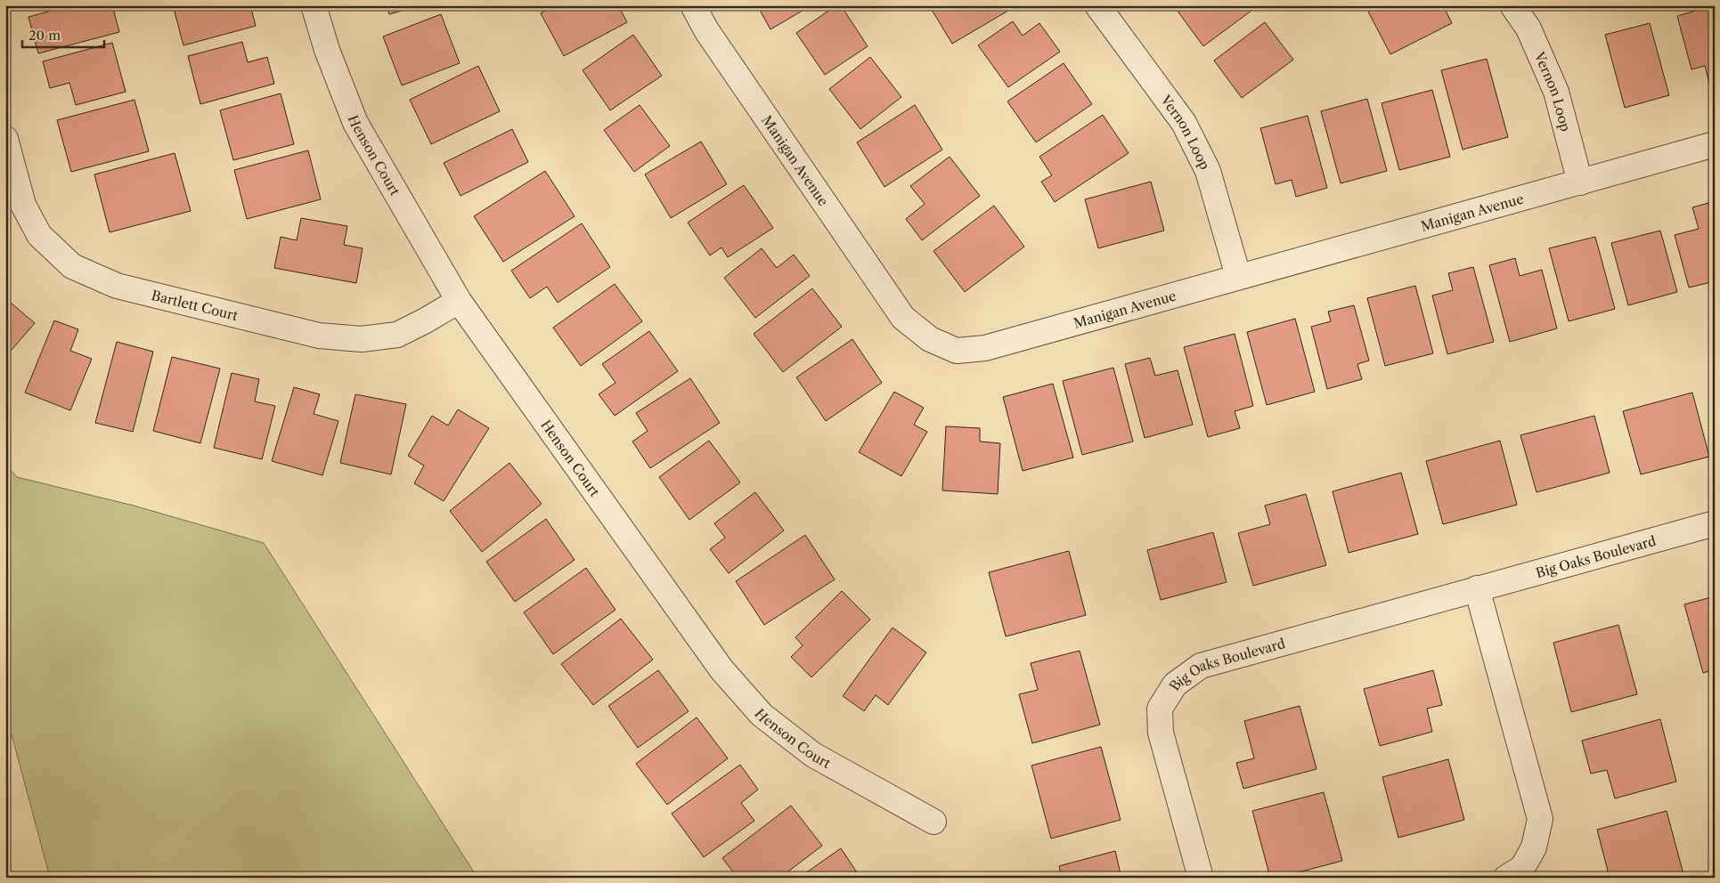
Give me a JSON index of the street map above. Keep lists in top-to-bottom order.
{
  "streets": {
    "street": [
      "Vernon Loop",
      "Henson Court",
      "Manigan Avenue",
      "Bartlett Court",
      "Big Oaks Boulevard"
    ]
  },
  "crossings": [
    ["Vernon Loop", "Manigan Avenue"],
    ["Henson Court", "Bartlett Court"]
  ],
  "scale_bar": "20 m"
}
